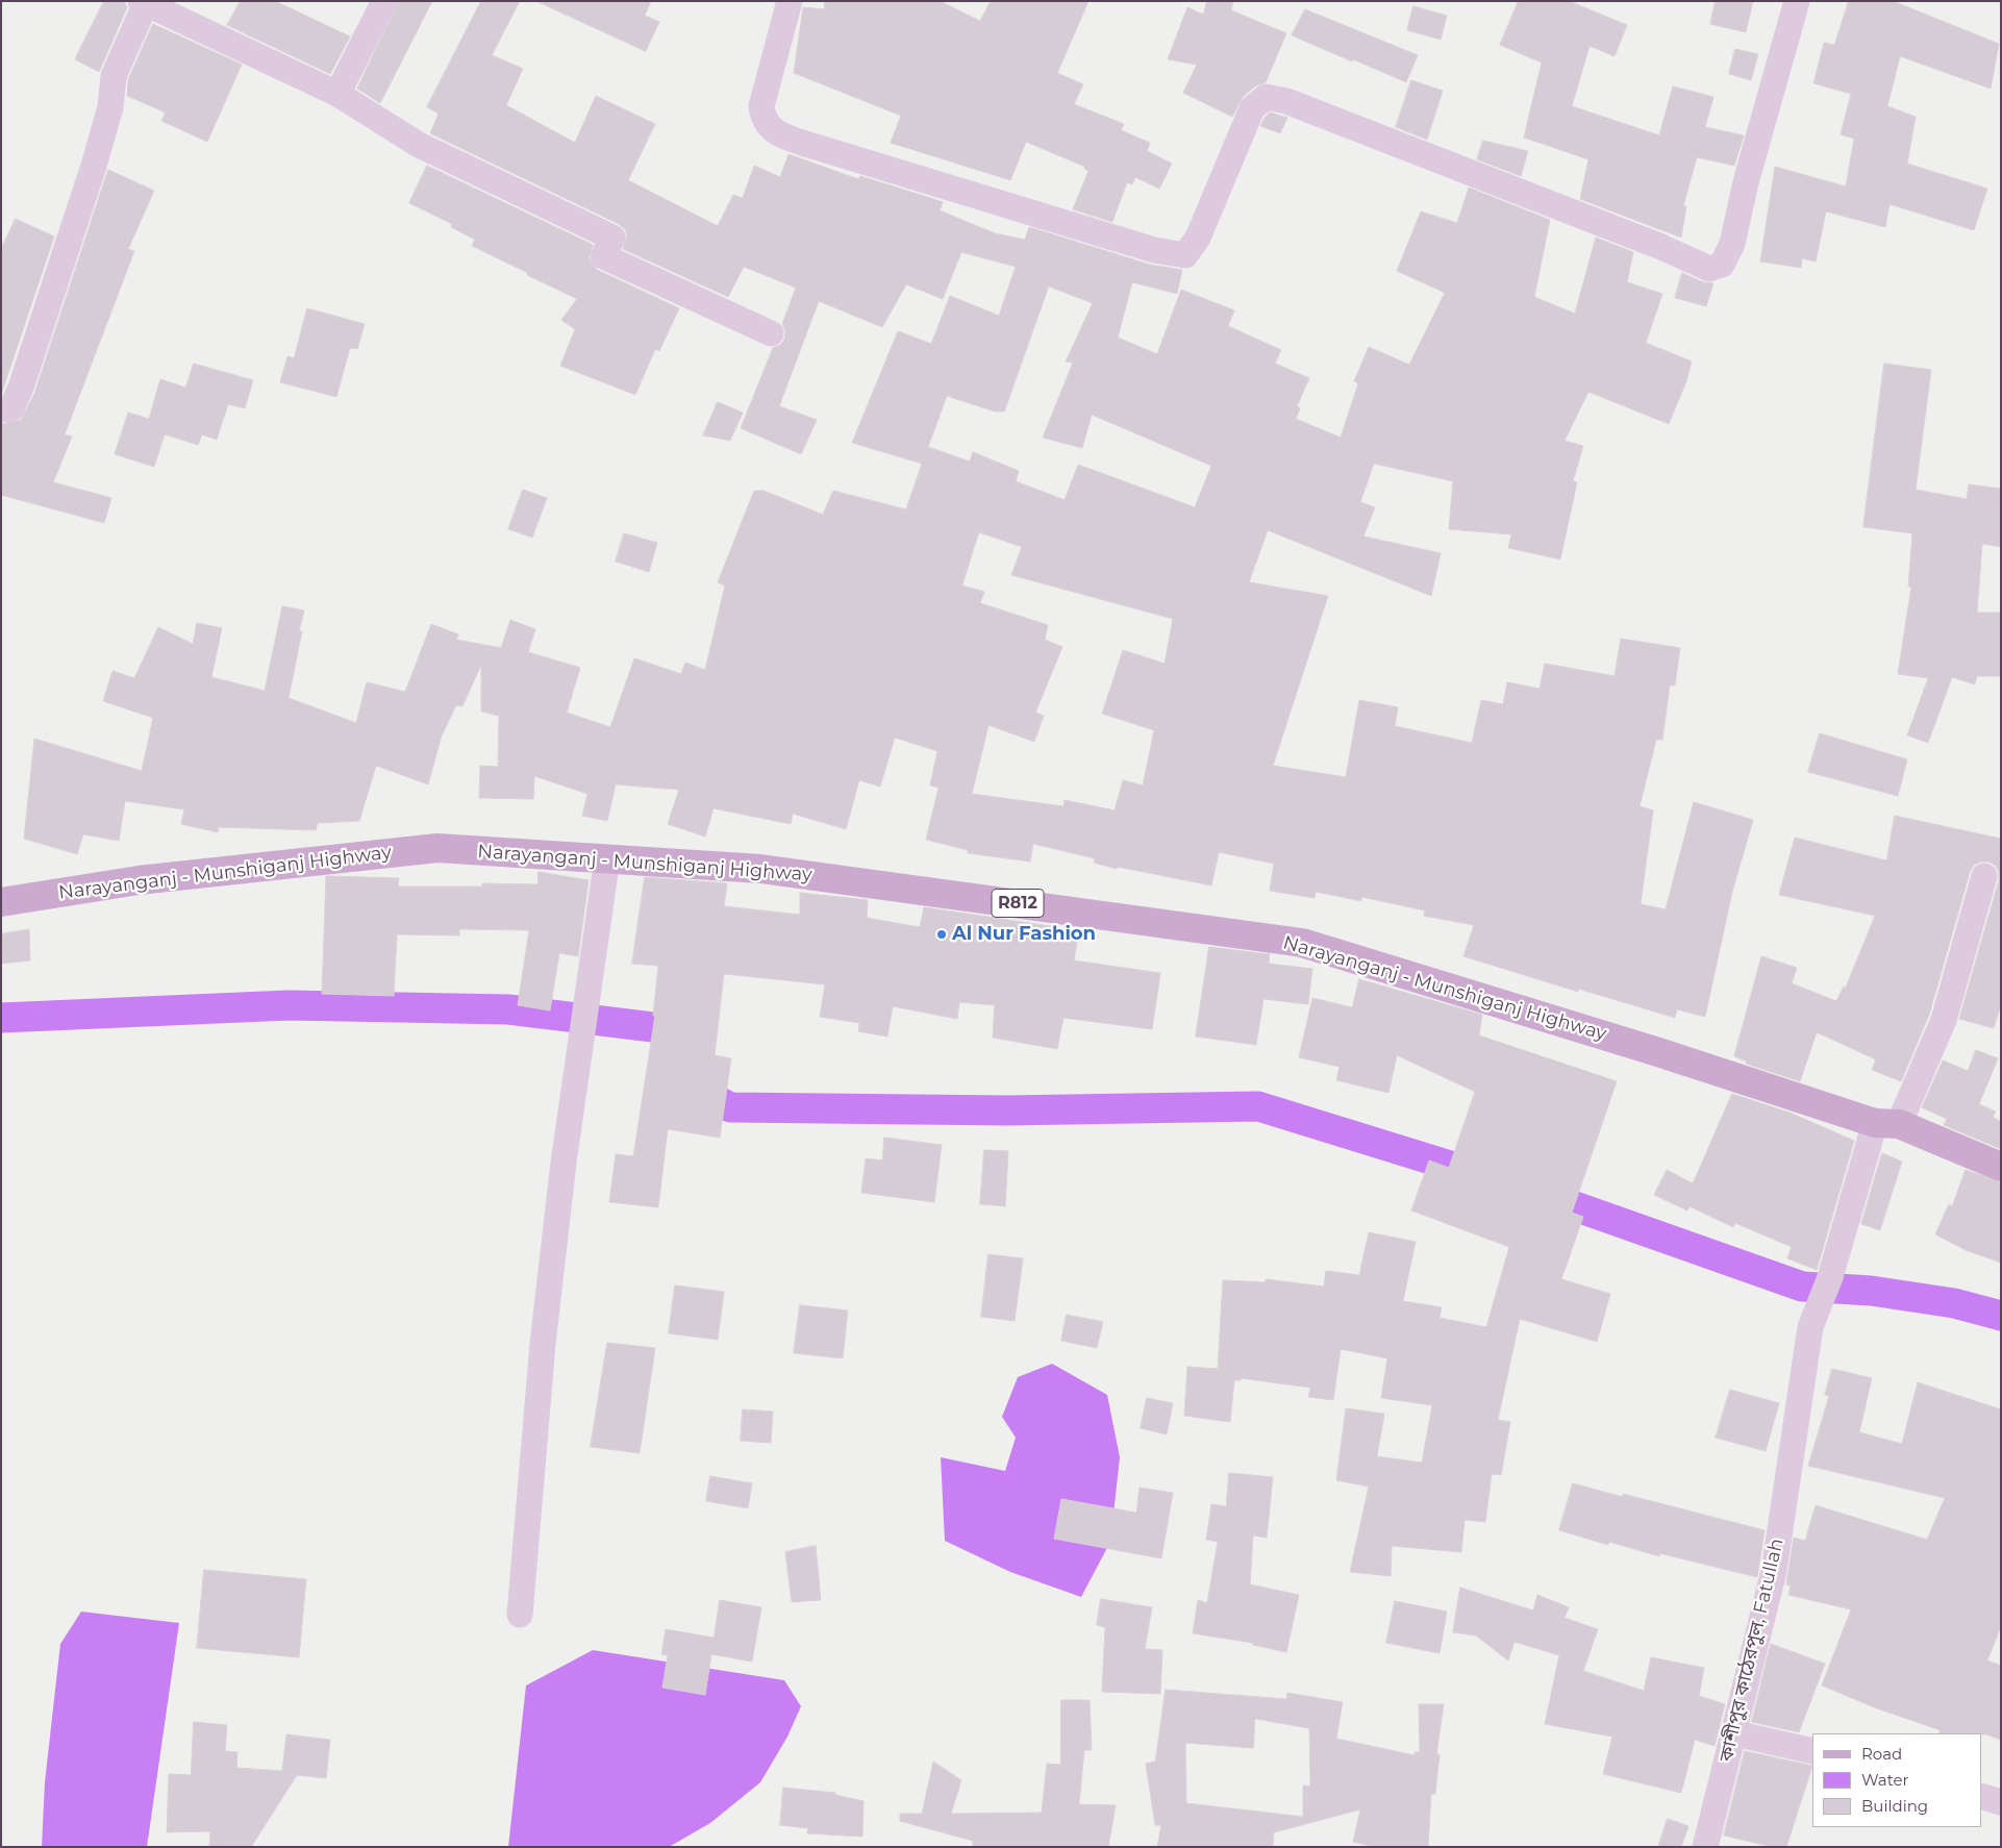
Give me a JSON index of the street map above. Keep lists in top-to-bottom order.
{
  "streets": {
    "main road": ["Narayanganj - Munshiganj Highway", "R812"],
    "street": ["কাশীপুর কাঠেরপুল, Fatullah"]
  },
  "crossings": [
    ["Narayanganj - Munshiganj Highway", "কাশীপুর কাঠেরপুল, Fatullah"]
  ],
  "places": ["Al Nur Fashion"],
  "legend": ["Road", "Water", "Building"]
}
